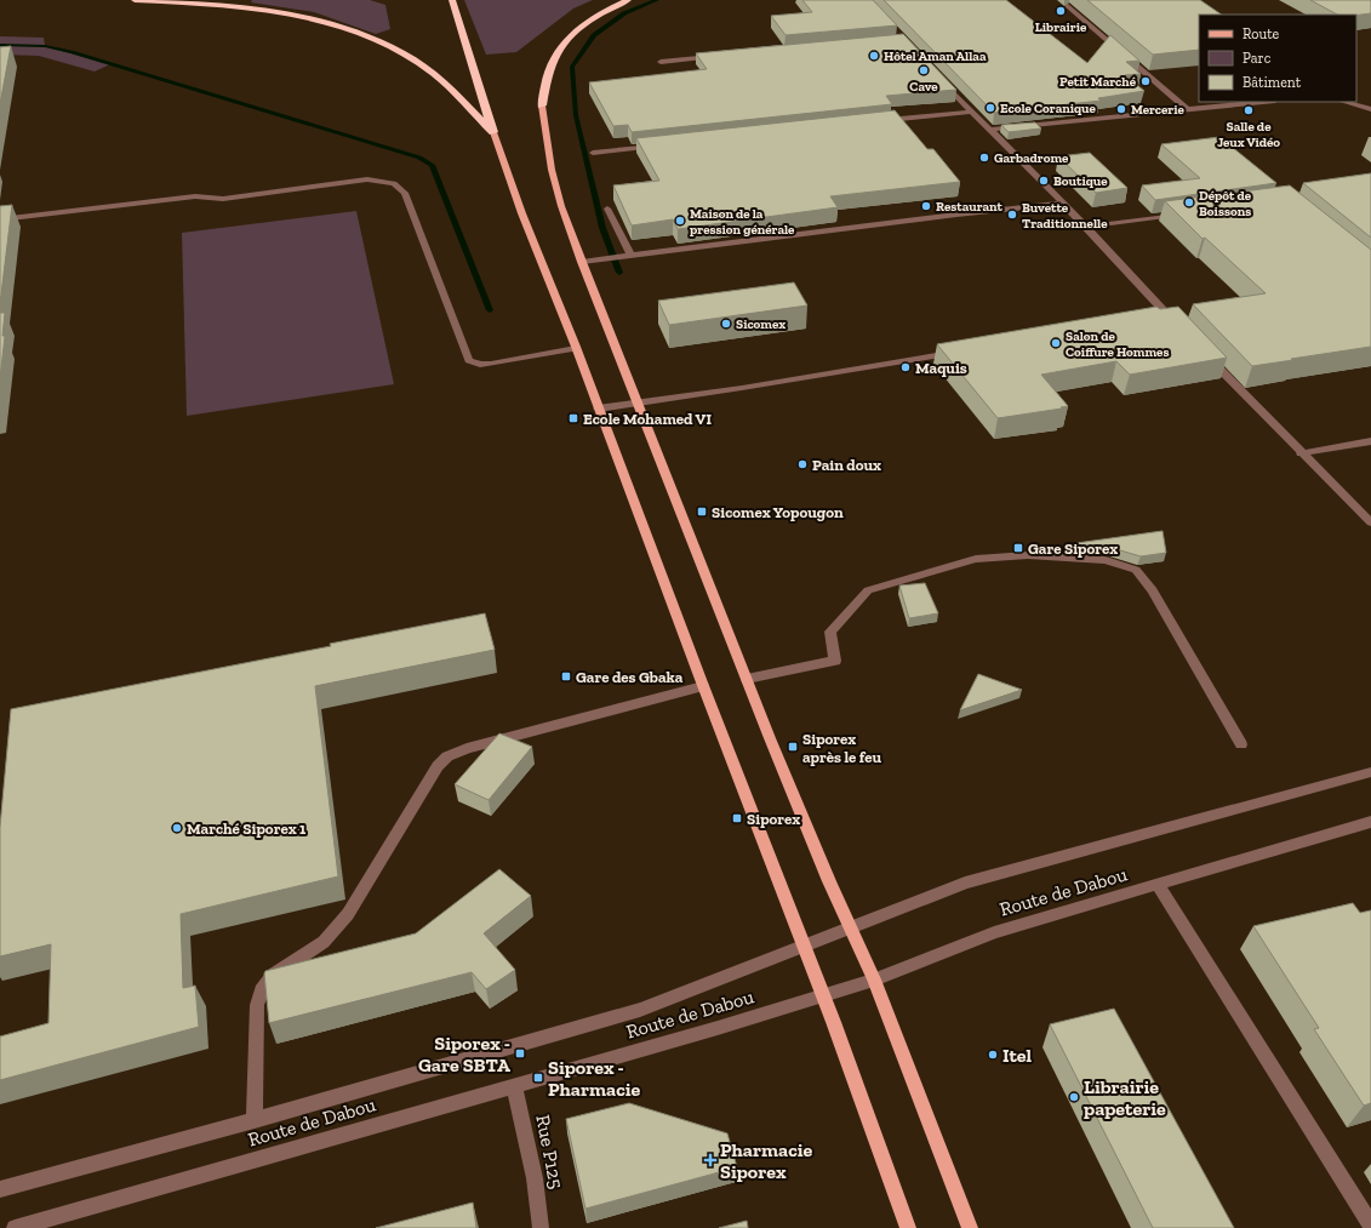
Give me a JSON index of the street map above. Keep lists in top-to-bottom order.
{
  "streets": {
    "street": ["Route de Dabou", "Rue P125"]
  },
  "crossings": [
    ["Route de Dabou", "Rue P125"]
  ],
  "places": {
    "other": [
      "Librairie",
      "Hôtel Aman Allaa",
      "Cave",
      "Petit Marché",
      "Ecole Coranique",
      "Mercerie",
      "Salle de Jeux Vidéo",
      "Garbadrome",
      "Boutique",
      "Dépôt de Boissons",
      "Restaurant",
      "Buvette Traditionnelle",
      "Maison de la pression générale",
      "Sicomex",
      "Salon de Coiffure Hommes",
      "Maquis",
      "Pain doux",
      "Marché Siporex 1",
      "Itel",
      "Librairie papeterie"
    ],
    "transit": [
      "Ecole Mohamed VI",
      "Sicomex Yopougon",
      "Gare Siporex",
      "Gare des Gbaka",
      "Siporex après le feu",
      "Siporex",
      "Siporex - Gare SBTA",
      "Siporex - Pharmacie"
    ],
    "health": ["Pharmacie Siporex"]
  },
  "legend": ["Route", "Parc", "Bâtiment"]
}
